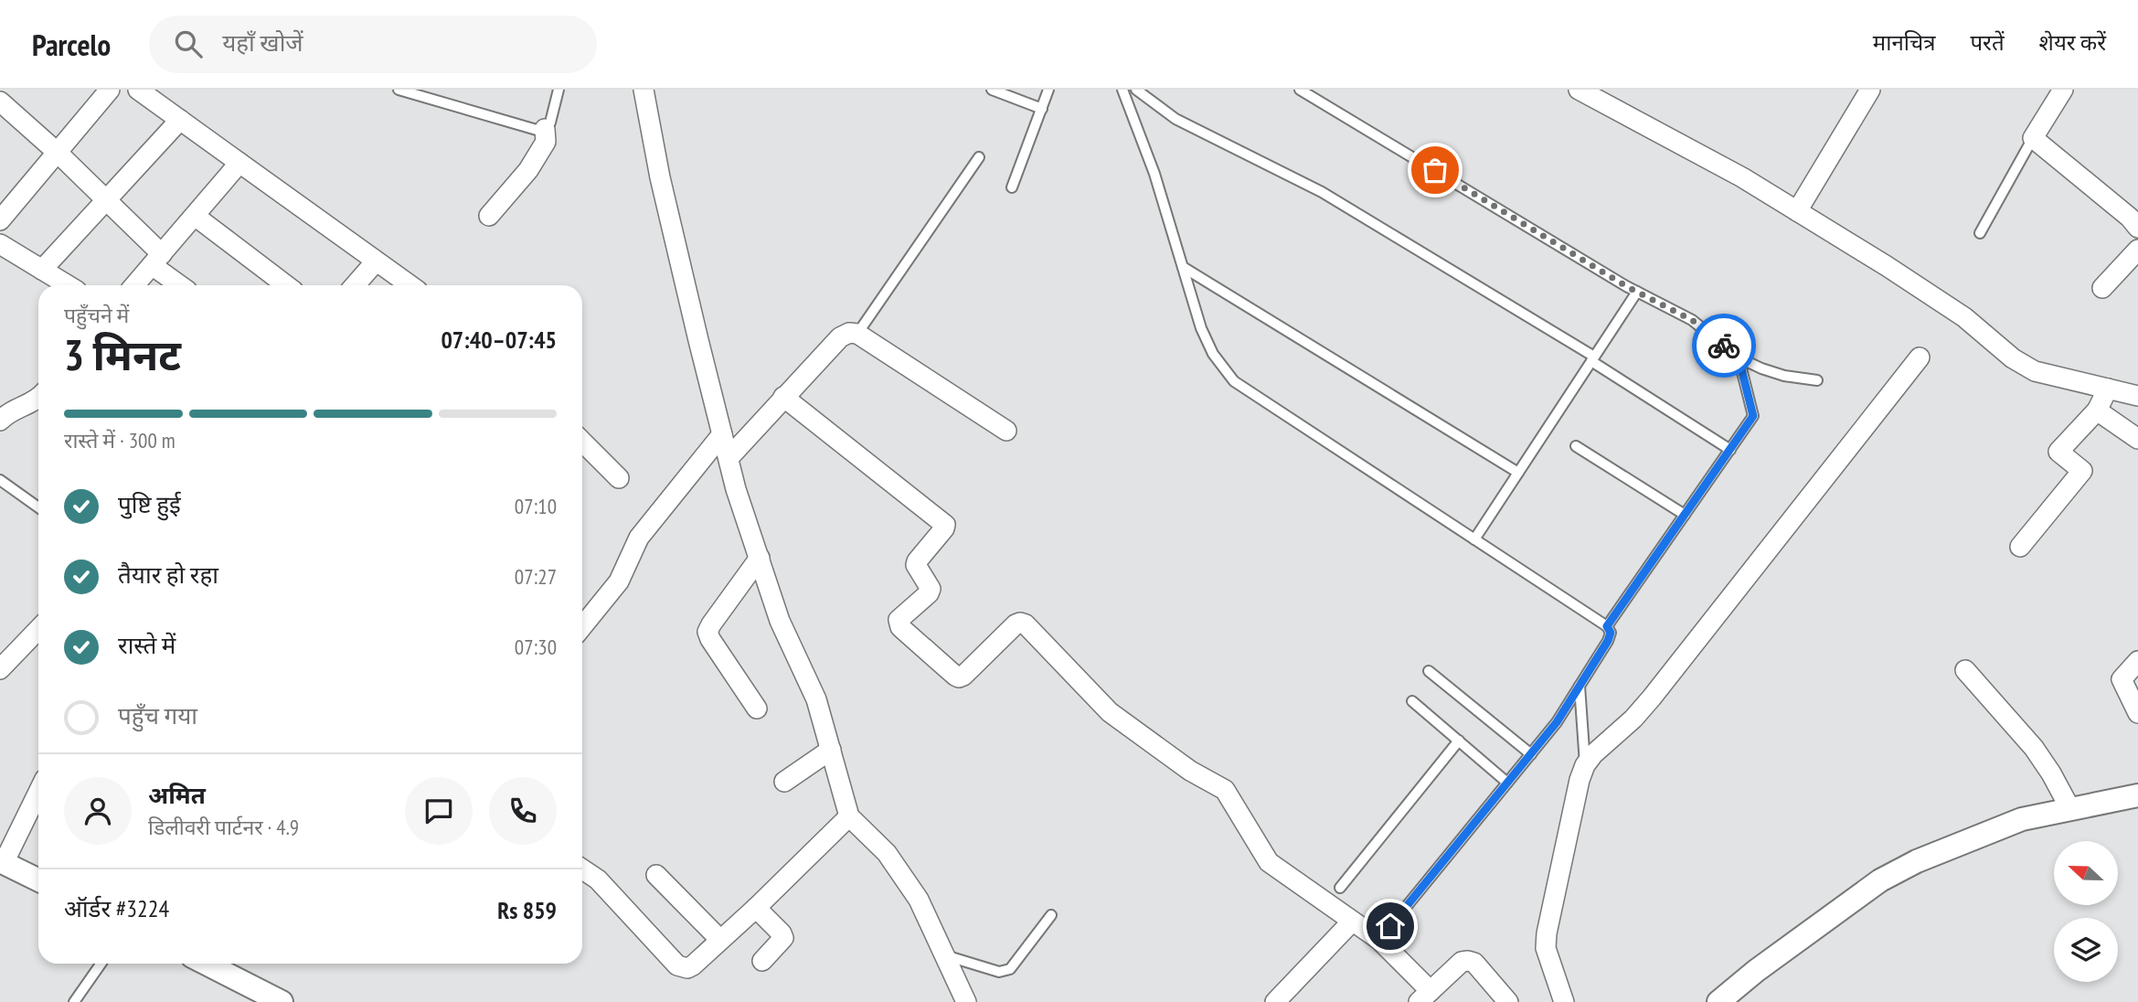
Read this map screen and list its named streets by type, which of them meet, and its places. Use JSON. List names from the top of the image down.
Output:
{
  "north": "left",
  "page": {
    "header": "Parcelo",
    "search": "यहाँ खोजें",
    "nav": ["मानचित्र", "परतें", "शेयर करें"],
    "heading": ["3 मिनट", "पहुँचने में", "07:40–07:45"],
    "panel": [
      "अमित",
      "डिलीवरी पार्टनर · 4.9",
      "ऑर्डर #3224",
      "Rs 859"
    ],
    "bar": "रास्ते में · 300 m",
    "list": [
      ["पुष्टि हुई", "07:10"],
      ["तैयार हो रहा", "07:27"],
      ["रास्ते में", "07:30"],
      "पहुँच गया"
    ]
  }
}
